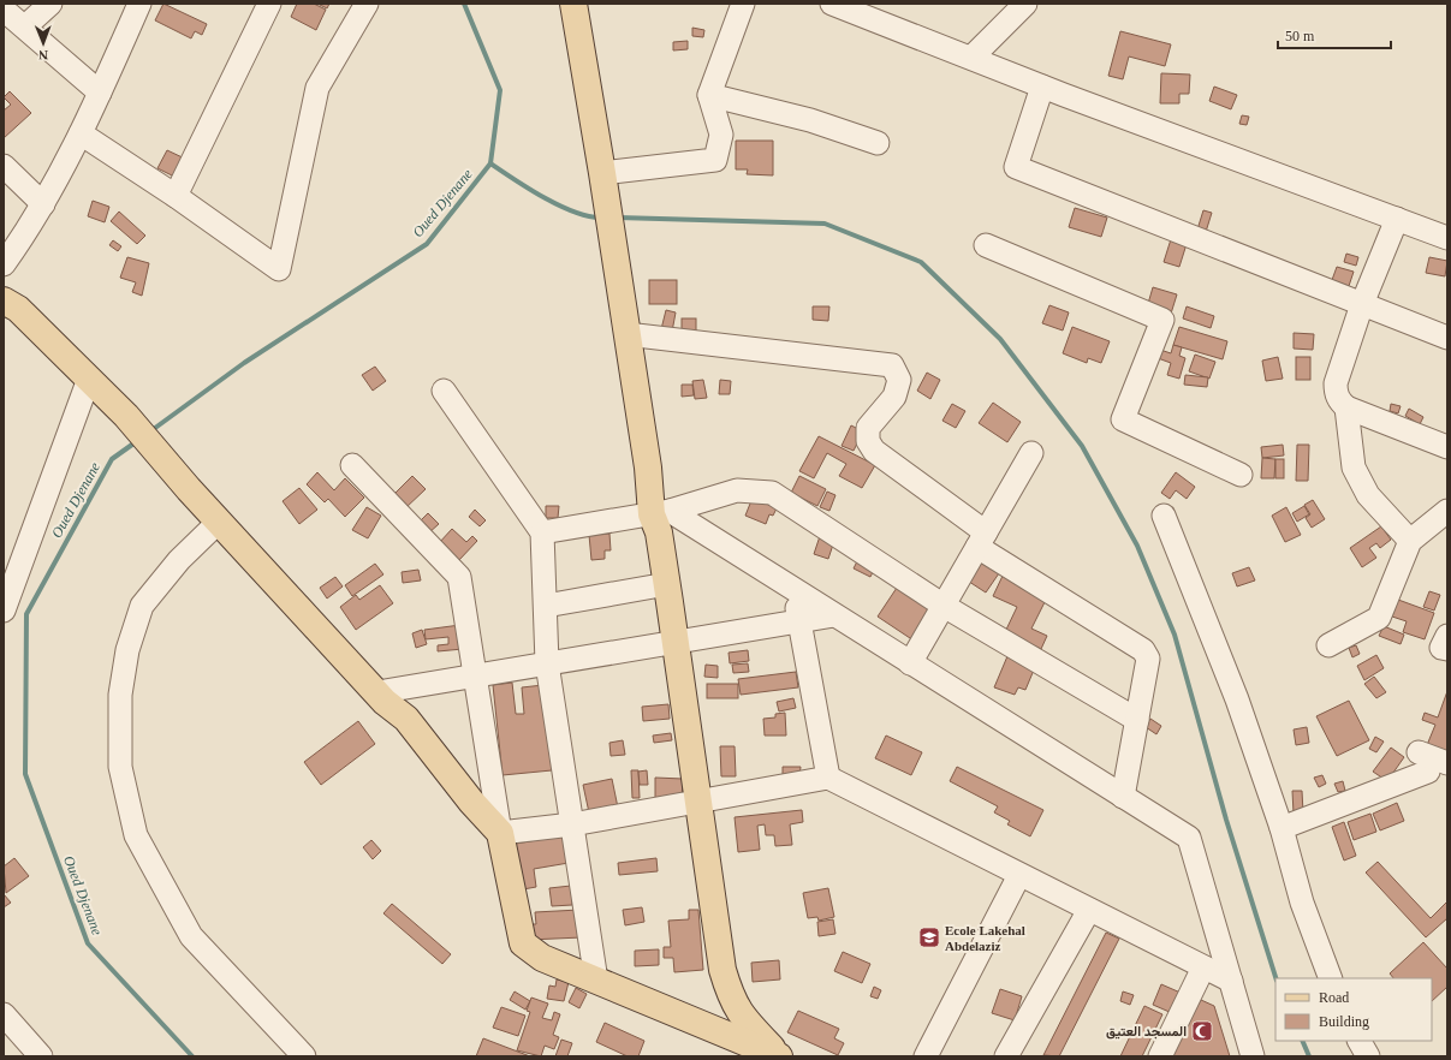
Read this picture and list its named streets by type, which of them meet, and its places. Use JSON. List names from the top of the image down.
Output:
{
  "water": ["Oued Djenane"],
  "places": {
    "school or university": ["Ecole Lakehal Abdelaziz"],
    "mosque": ["المسجد العتيق"]
  },
  "legend": ["Road", "Building"],
  "scale_bar": "50 m",
  "north": "bottom"
}
